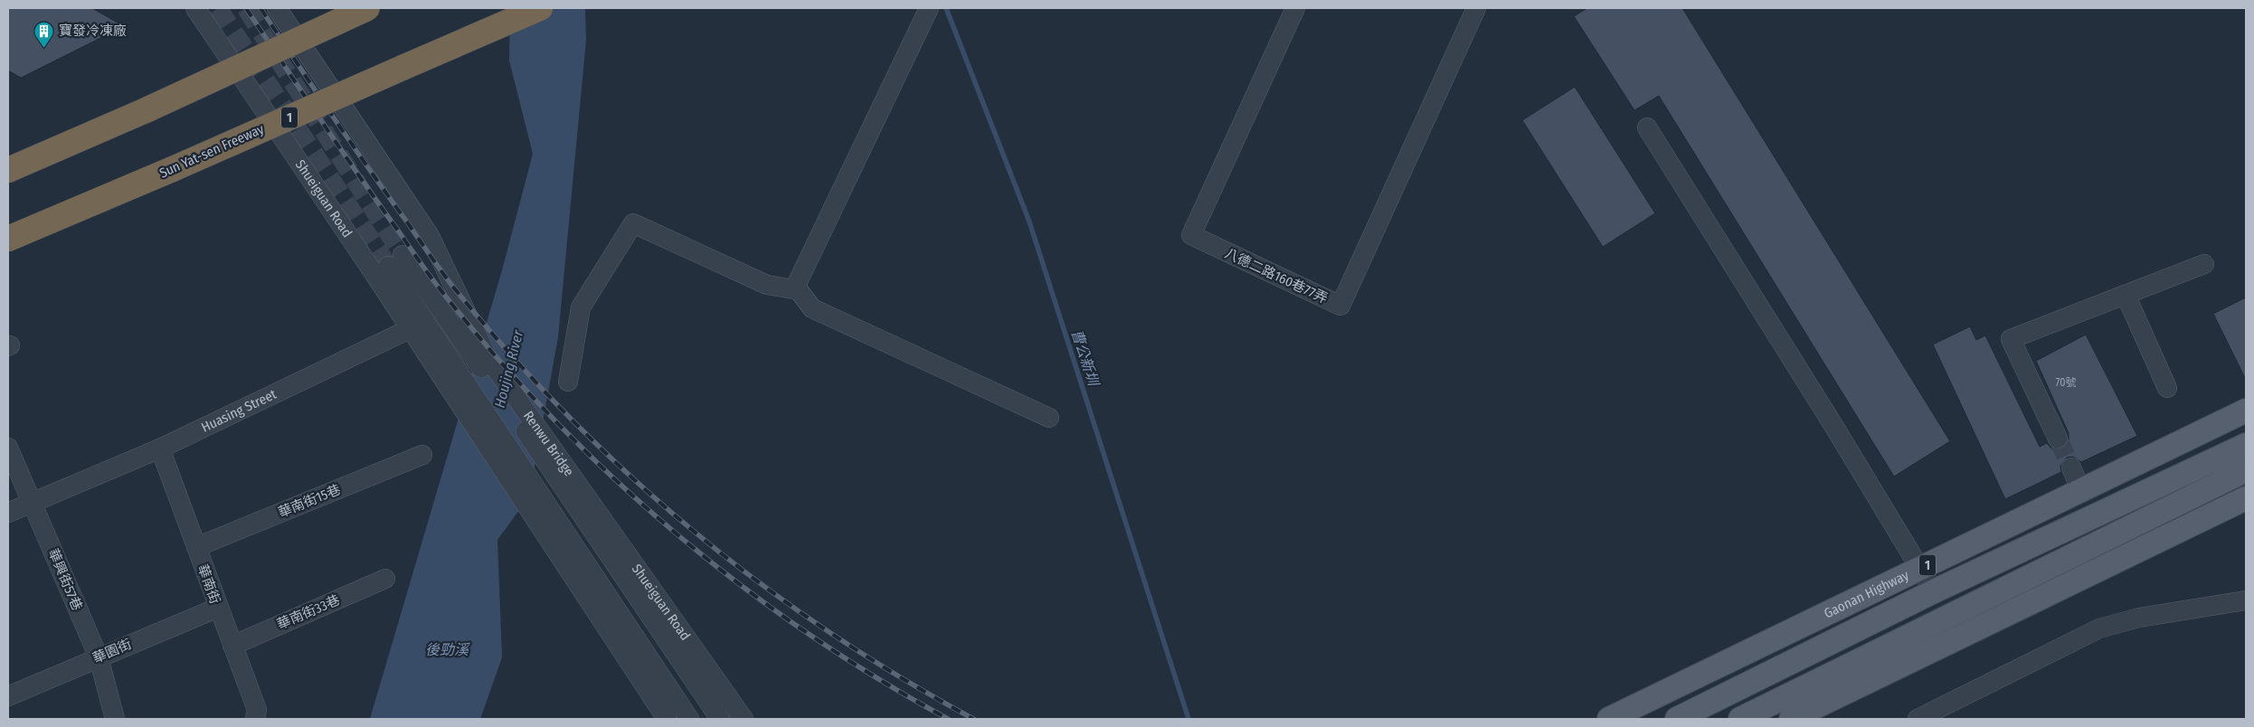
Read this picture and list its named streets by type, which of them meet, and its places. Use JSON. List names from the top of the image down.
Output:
{
  "streets": {
    "highway": ["1", "Sun Yat-sen Freeway"],
    "main road": ["Gaonan Highway"],
    "street": [
      "Shueiguan Road",
      "八德二路160巷77弄",
      "Huasing Street",
      "Renwu Bridge",
      "華南街15巷",
      "華興街57巷",
      "華南街",
      "華南街33巷",
      "華園街"
    ]
  },
  "crossings": [
    ["Shueiguan Road", "Huasing Street"],
    ["Shueiguan Road", "Renwu Bridge"],
    ["Huasing Street", "華興街57巷"],
    ["Huasing Street", "華南街"],
    ["華南街15巷", "華南街"],
    ["華興街57巷", "華園街"],
    ["華南街", "華南街33巷"],
    ["華南街", "華園街"]
  ],
  "water": ["曹公新圳", "Houjing River", "後勁溪"],
  "places": {
    "building": ["寶發冷凍廠"]
  },
  "house_numbers": ["70號"]
}
